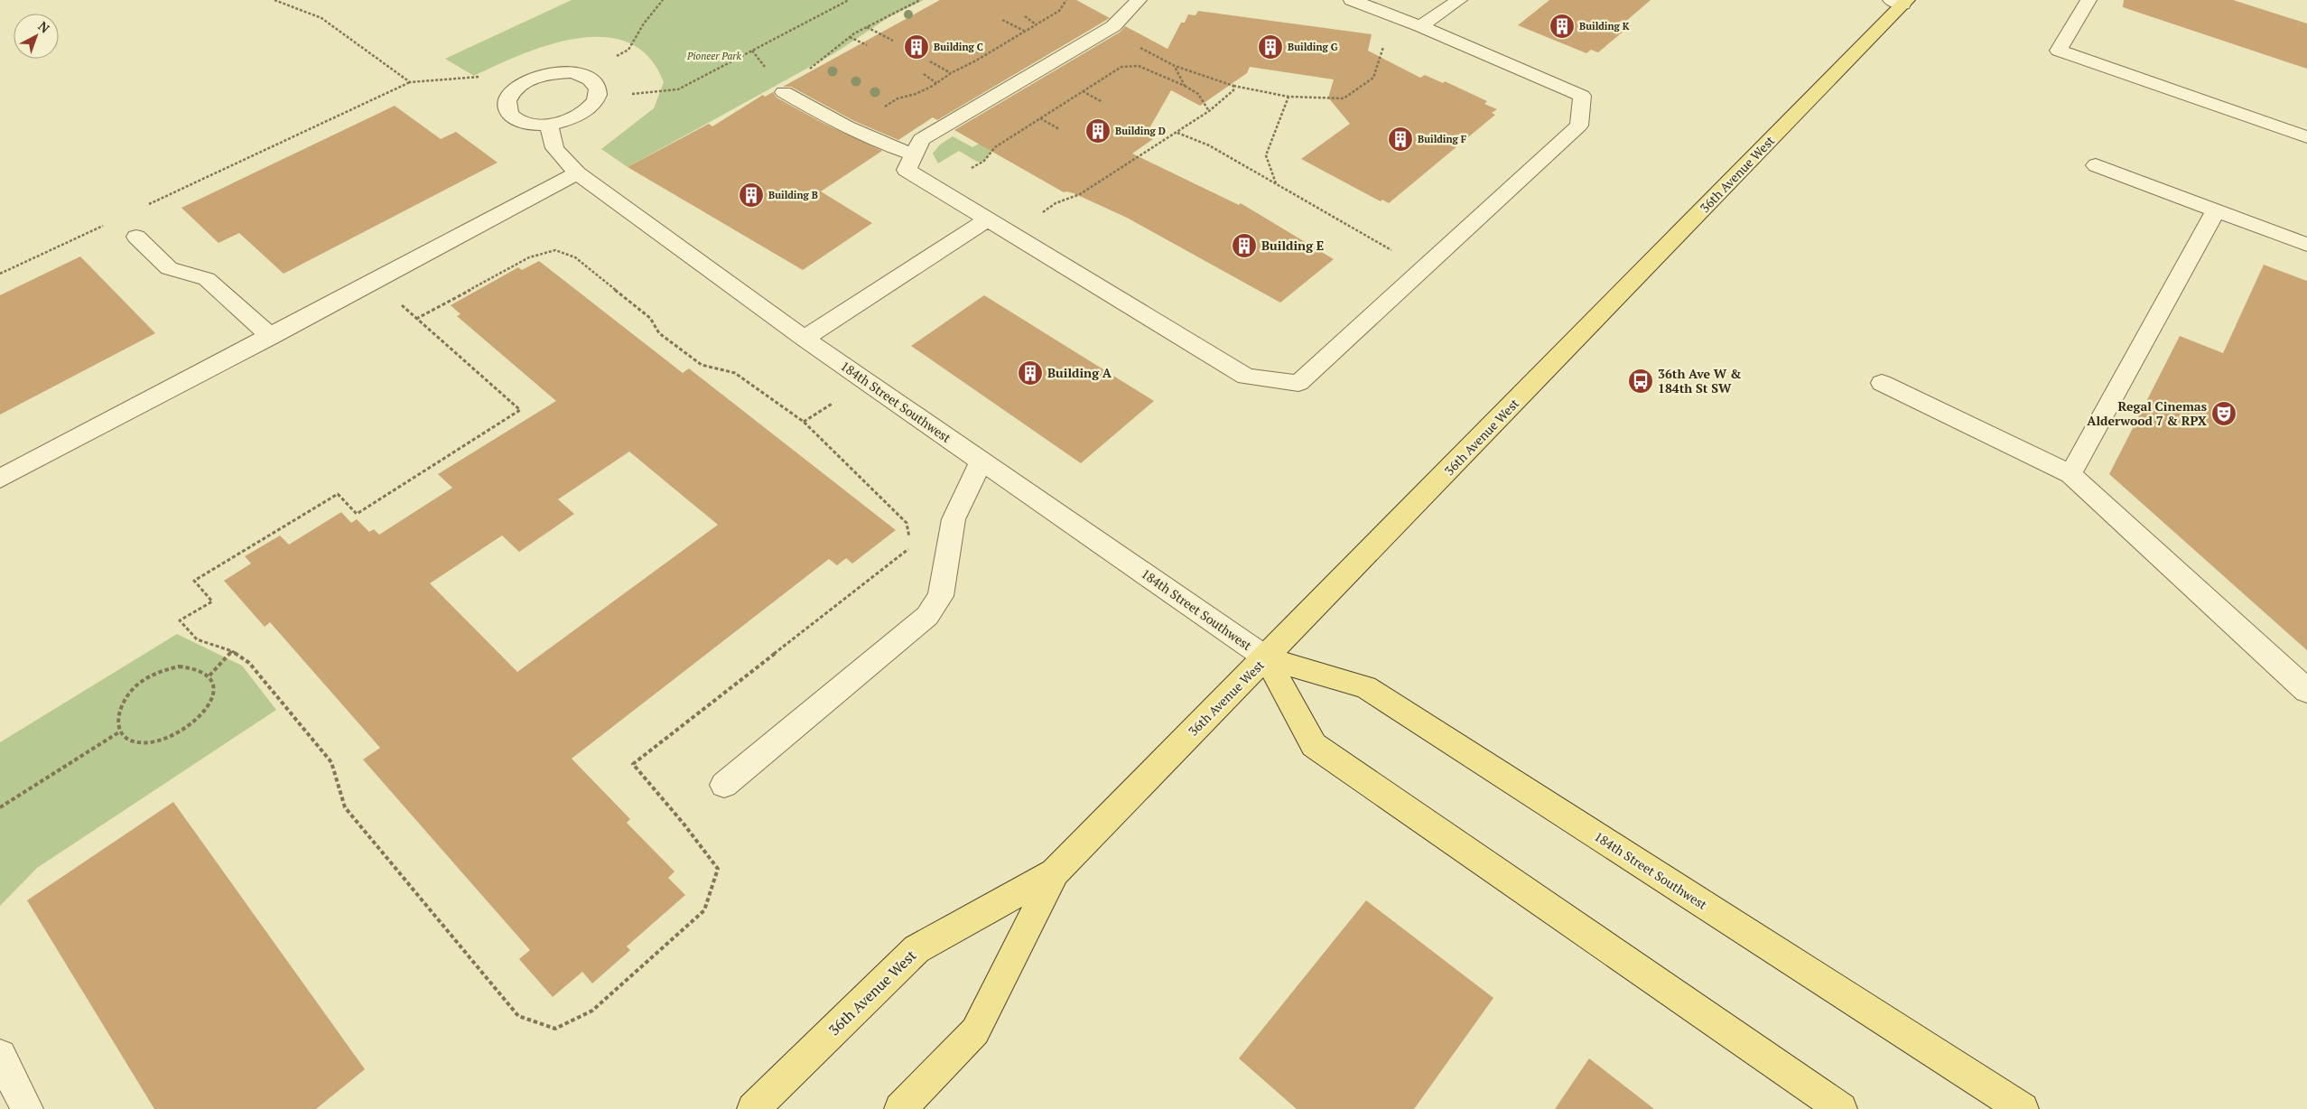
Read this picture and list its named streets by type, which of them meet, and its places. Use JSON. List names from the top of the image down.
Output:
{
  "streets": {
    "main road": ["36th Avenue West", "184th Street Southwest"]
  },
  "crossings": [
    ["36th Avenue West", "184th Street Southwest"]
  ],
  "parks": ["Pioneer Park"],
  "places": {
    "building": [
      "Building K",
      "Building C",
      "Building G",
      "Building D",
      "Building F",
      "Building B",
      "Building E",
      "Building A"
    ],
    "bus stop": ["36th Ave W & 184th St SW"],
    "theatre": ["Regal Cinemas Alderwood 7 & RPX"]
  },
  "north": "top right"
}
